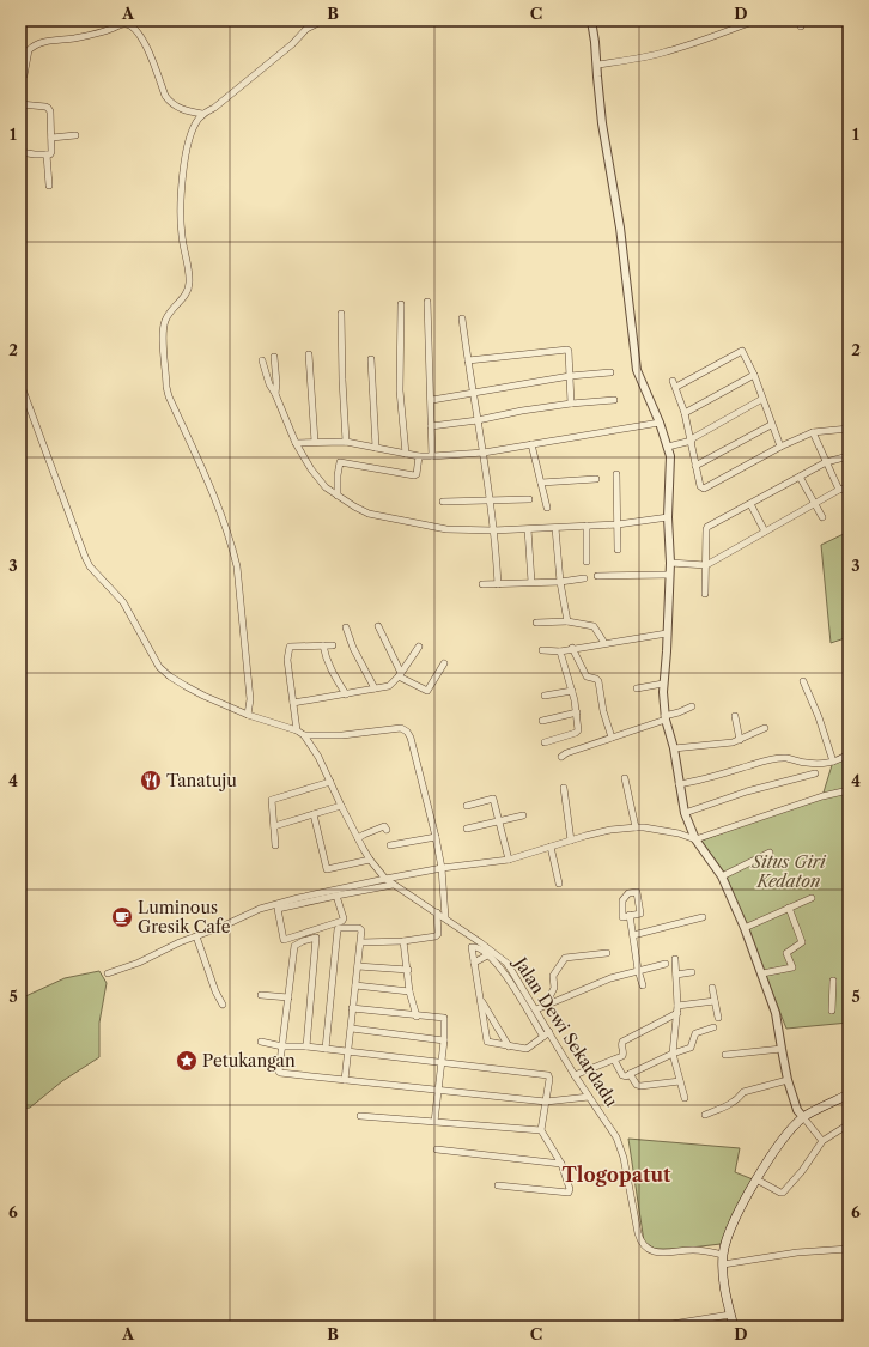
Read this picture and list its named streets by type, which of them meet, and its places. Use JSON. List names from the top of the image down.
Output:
{
  "streets": {
    "street": ["Jalan Dewi Sekardadu"]
  },
  "districts": ["Tlogopatut"],
  "parks": ["Situs Giri Kedaton"],
  "places": {
    "restaurant": ["Tanatuju"],
    "cafe": ["Luminous Gresik Cafe"],
    "place": ["Petukangan"]
  },
  "grid": {
    "columns": [
      "A",
      "B",
      "C",
      "D"
    ],
    "rows": [
      "1",
      "2",
      "3",
      "4",
      "5",
      "6"
    ]
  }
}
